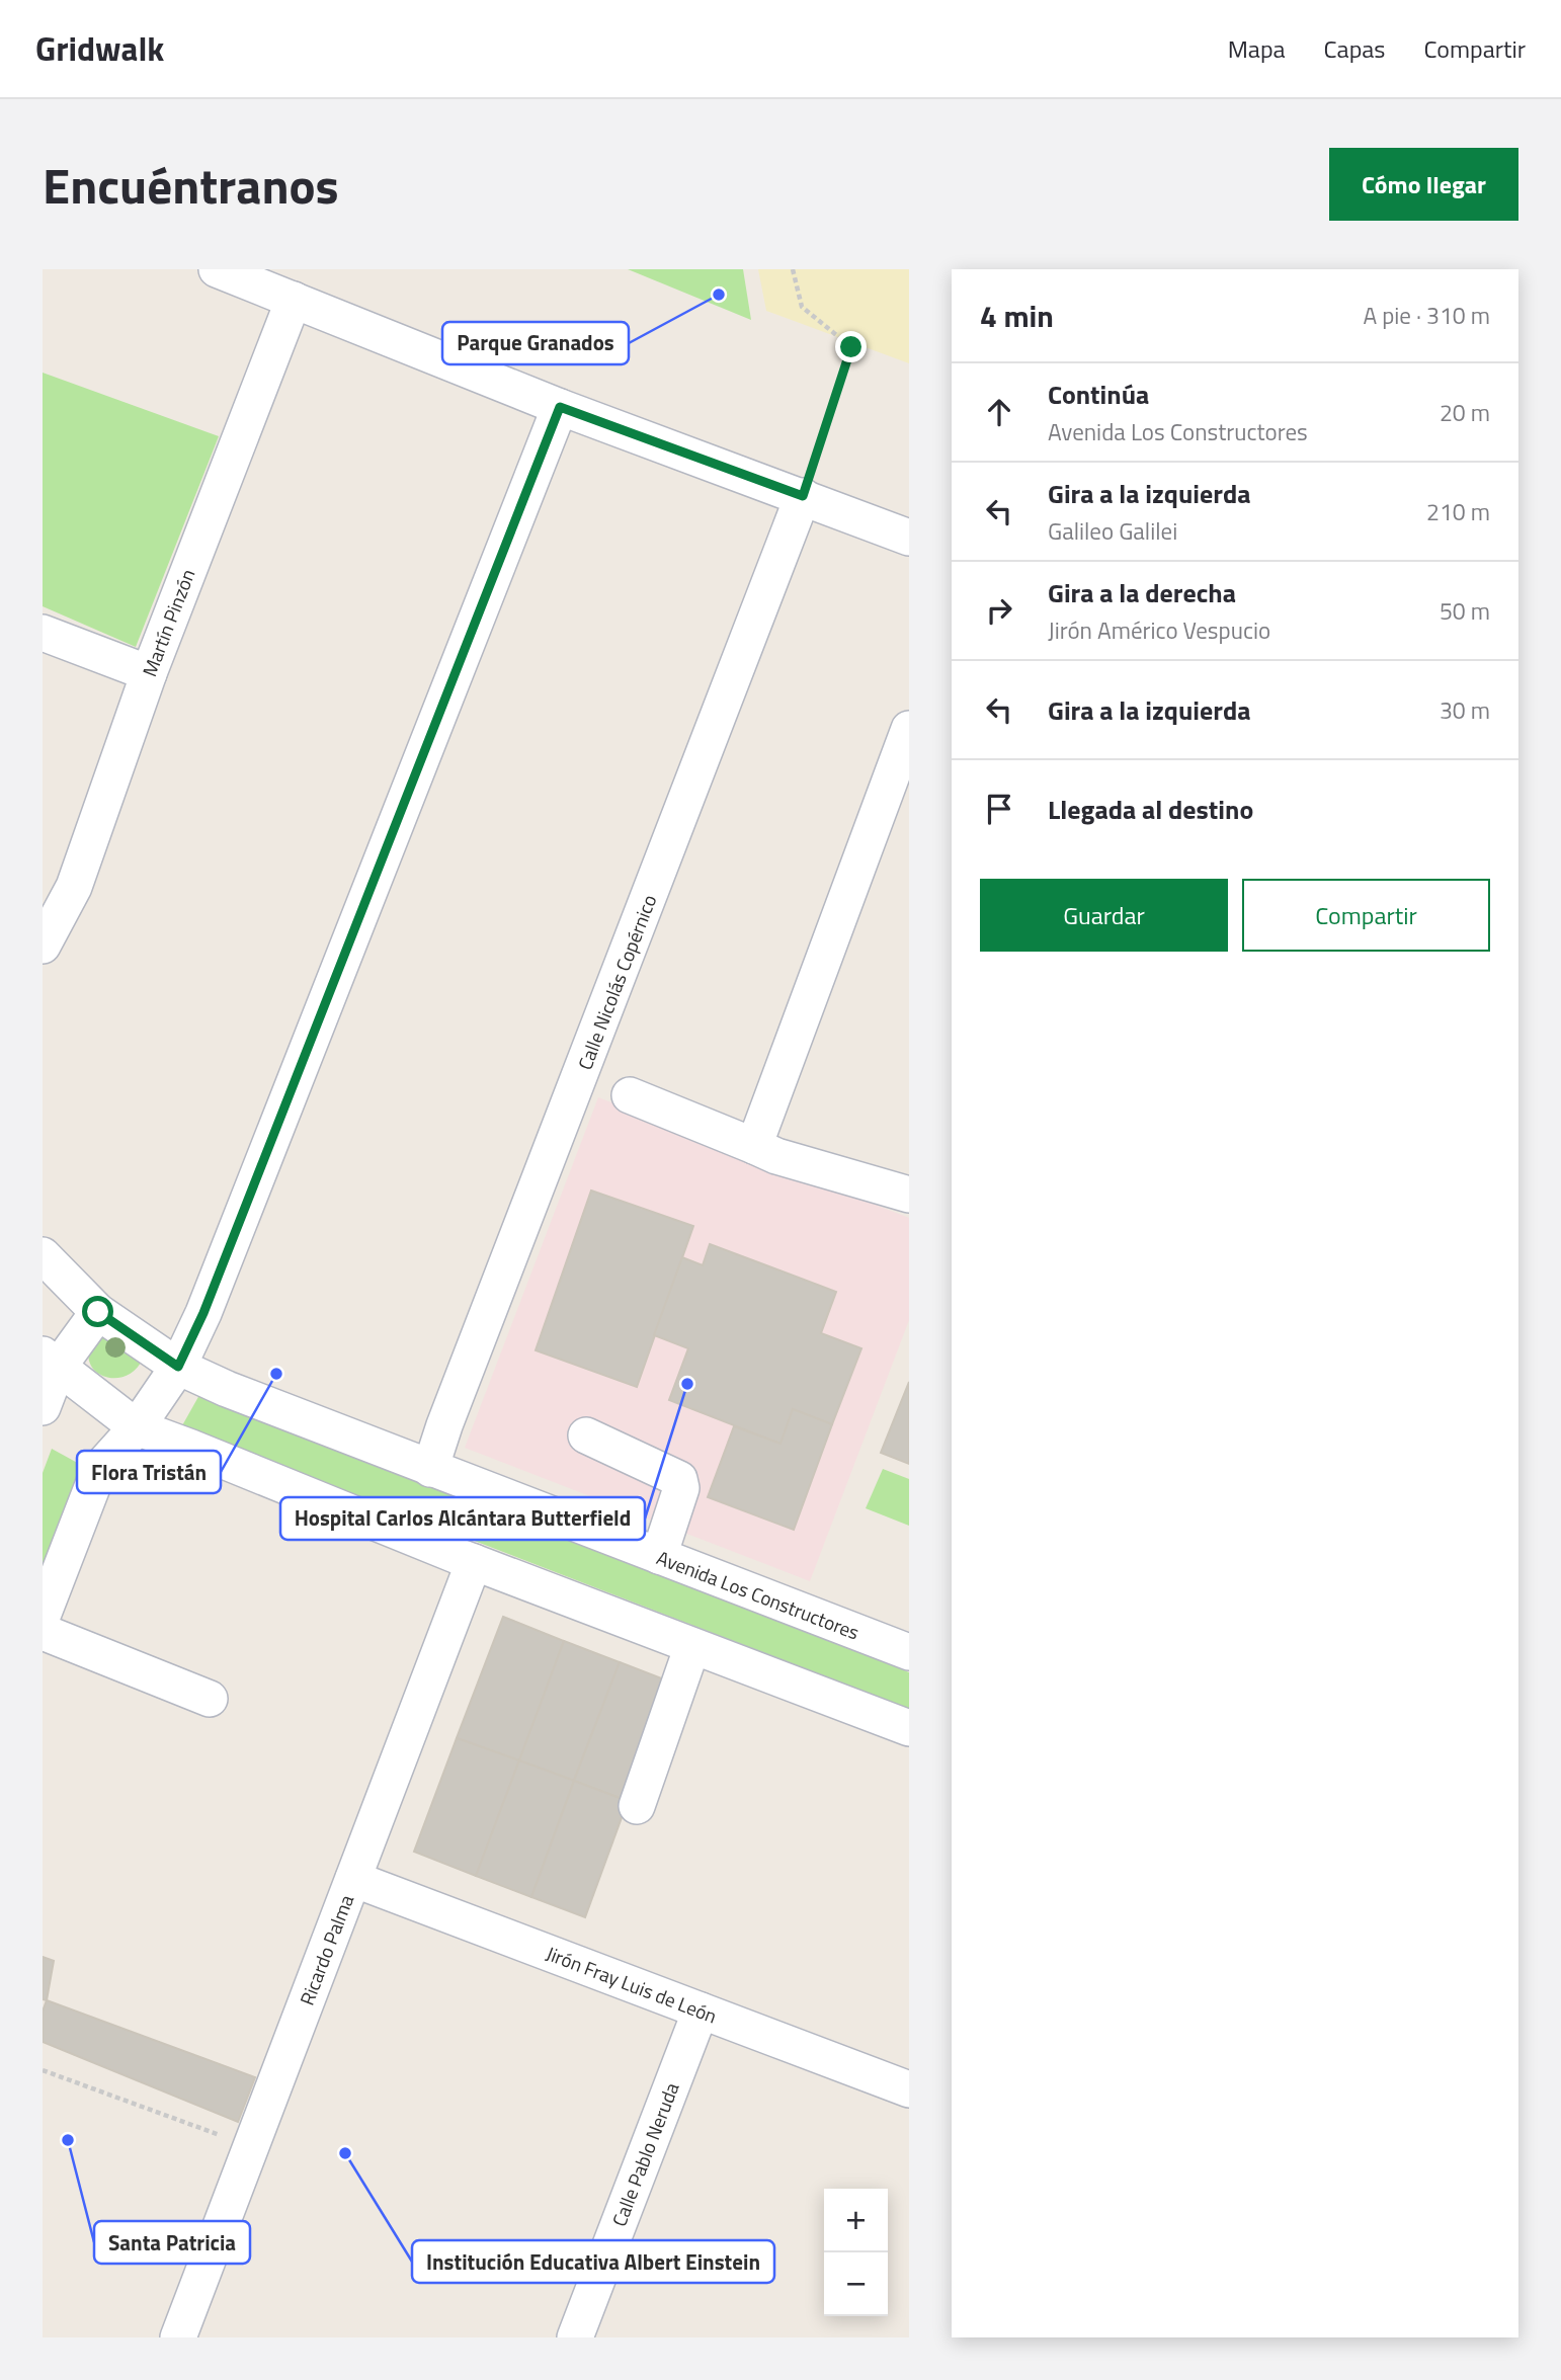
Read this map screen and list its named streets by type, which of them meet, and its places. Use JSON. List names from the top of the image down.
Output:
{
  "streets": {
    "street": [
      "Martín Pinzón",
      "Calle Nicolás Copérnico",
      "Avenida Los Constructores",
      "Ricardo Palma",
      "Jirón Fray Luis de León",
      "Calle Pablo Neruda"
    ]
  },
  "crossings": [
    ["Calle Nicolás Copérnico", "Avenida Los Constructores"],
    ["Ricardo Palma", "Jirón Fray Luis de León"],
    ["Jirón Fray Luis de León", "Calle Pablo Neruda"]
  ],
  "places": [
    "Parque Granados",
    "Flora Tristán",
    "Hospital Carlos Alcántara Butterfield",
    "Santa Patricia",
    "Institución Educativa Albert Einstein"
  ],
  "page": {
    "header": "Gridwalk",
    "nav": ["Mapa", "Capas", "Compartir"],
    "title": "Encuéntranos",
    "buttons": [
      "Cómo llegar",
      ["Guardar", "Compartir"]
    ],
    "heading": ["4 min", "A pie · 310 m"],
    "list": [
      ["Continúa", "Avenida Los Constructores", "20 m"],
      ["Gira a la izquierda", "Galileo Galilei", "210 m"],
      ["Gira a la derecha", "Jirón Américo Vespucio", "50 m"],
      ["Gira a la izquierda", "30 m"],
      "Llegada al destino"
    ],
    "map_buttons": ["+", "−"]
  }
}
